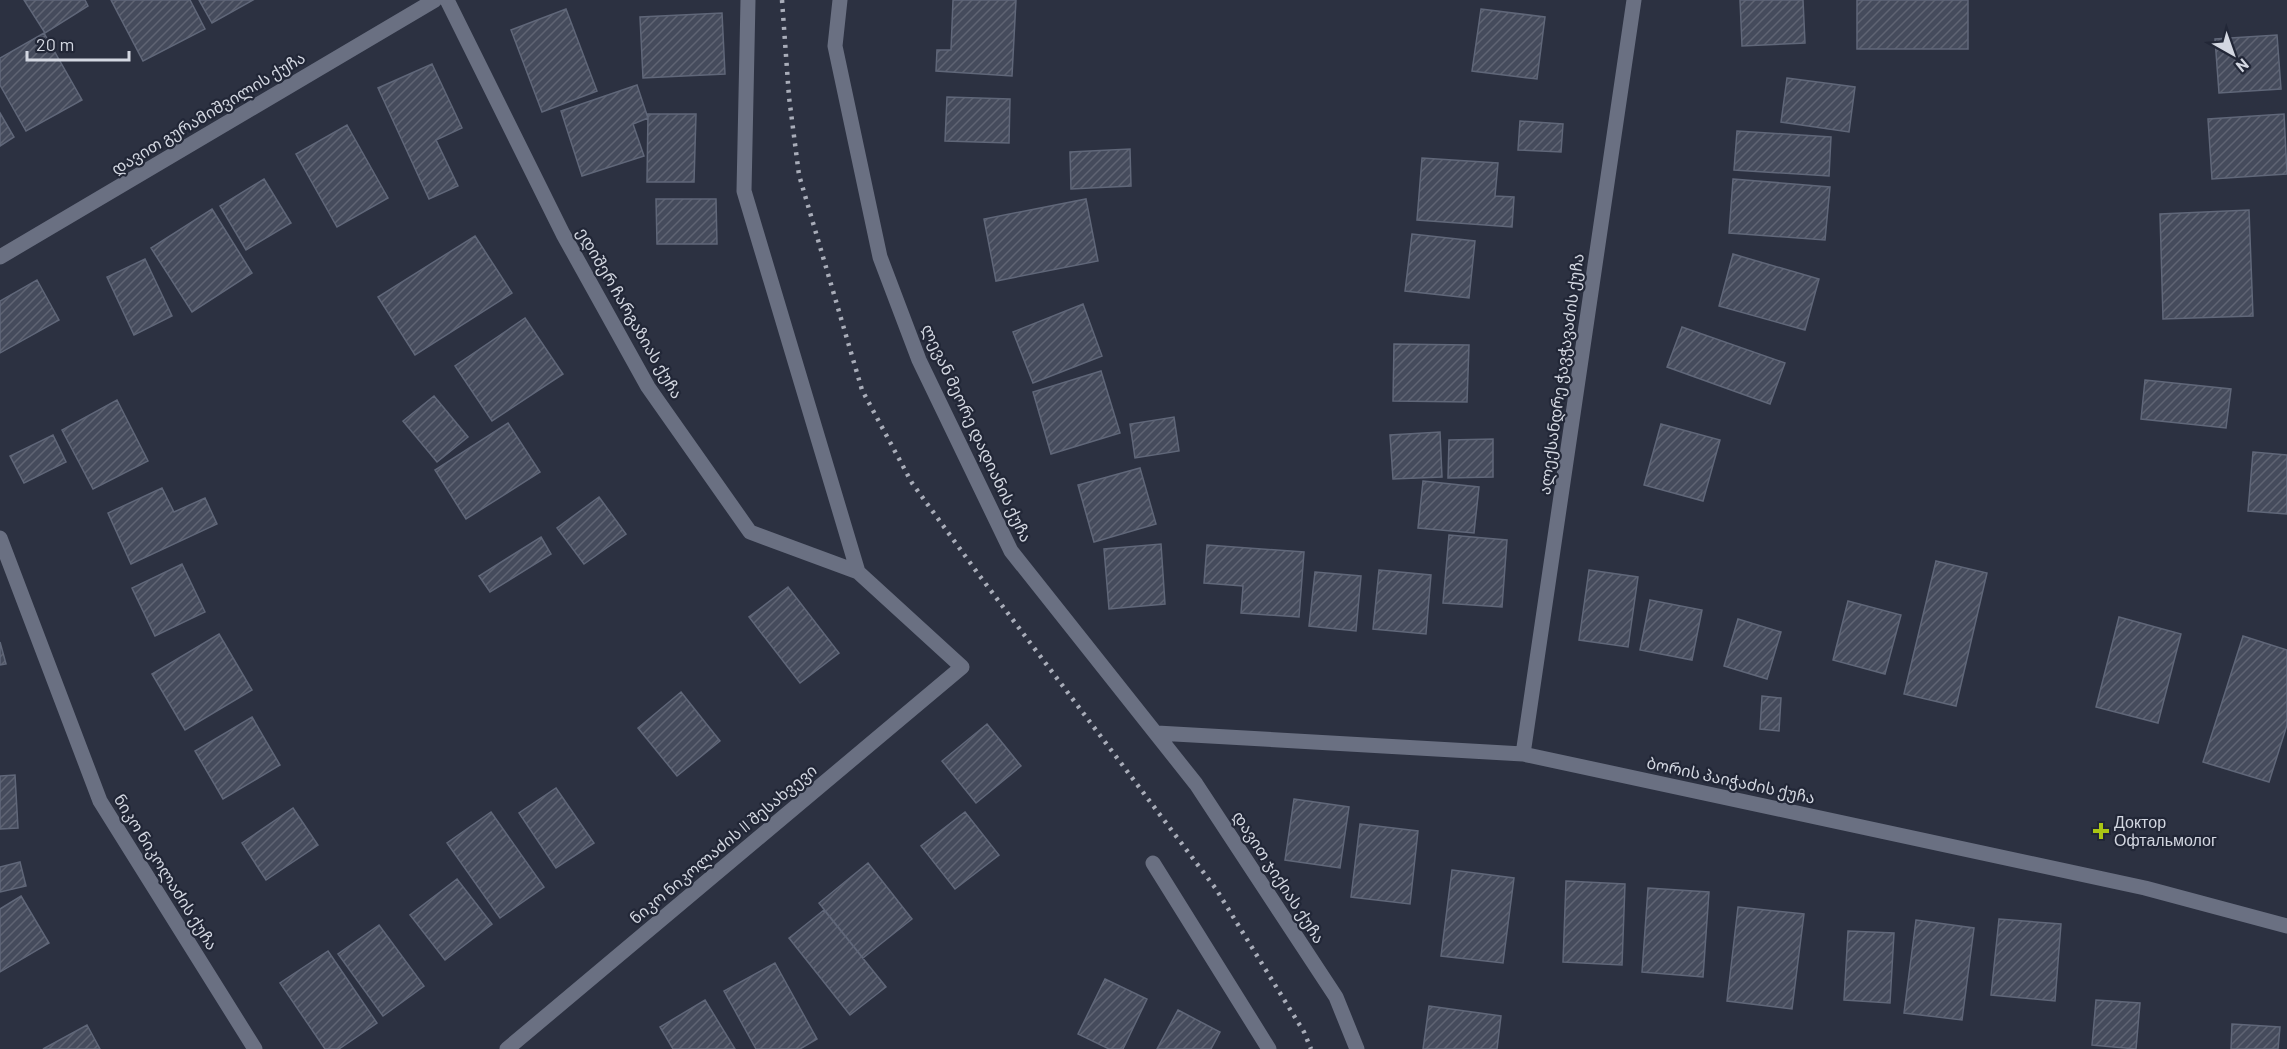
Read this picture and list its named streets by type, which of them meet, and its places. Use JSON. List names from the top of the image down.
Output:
{
  "streets": {
    "street": [
      "დავით გურამიშვილის ქუჩა",
      "ედიშერ ჩარგაზიას ქუჩა",
      "ალექსანდრე ჭავჭავაძის ქუჩა",
      "ლევან მეორე დადიანის ქუჩა",
      "ბორის პაიჭაძის ქუჩა",
      "ნიკო ნიკოლაძის II შესახვევი",
      "ნიკო ნიკოლაძის ქუჩა",
      "დავით ჯიქიას ქუჩა"
    ]
  },
  "crossings": [
    ["ედიშერ ჩარგაზიას ქუჩა", "ნიკო ნიკოლაძის II შესახვევი"],
    ["ალექსანდრე ჭავჭავაძის ქუჩა", "ბორის პაიჭაძის ქუჩა"],
    ["ლევან მეორე დადიანის ქუჩა", "ბორის პაიჭაძის ქუჩა"],
    ["ლევან მეორე დადიანის ქუჩა", "დავით ჯიქიას ქუჩა"],
    ["ბორის პაიჭაძის ქუჩა", "დავით ჯიქიას ქუჩა"]
  ],
  "places": {
    "health": ["Доктор Офтальмолог"]
  },
  "scale_bar": "20 m",
  "north": "bottom right"
}
